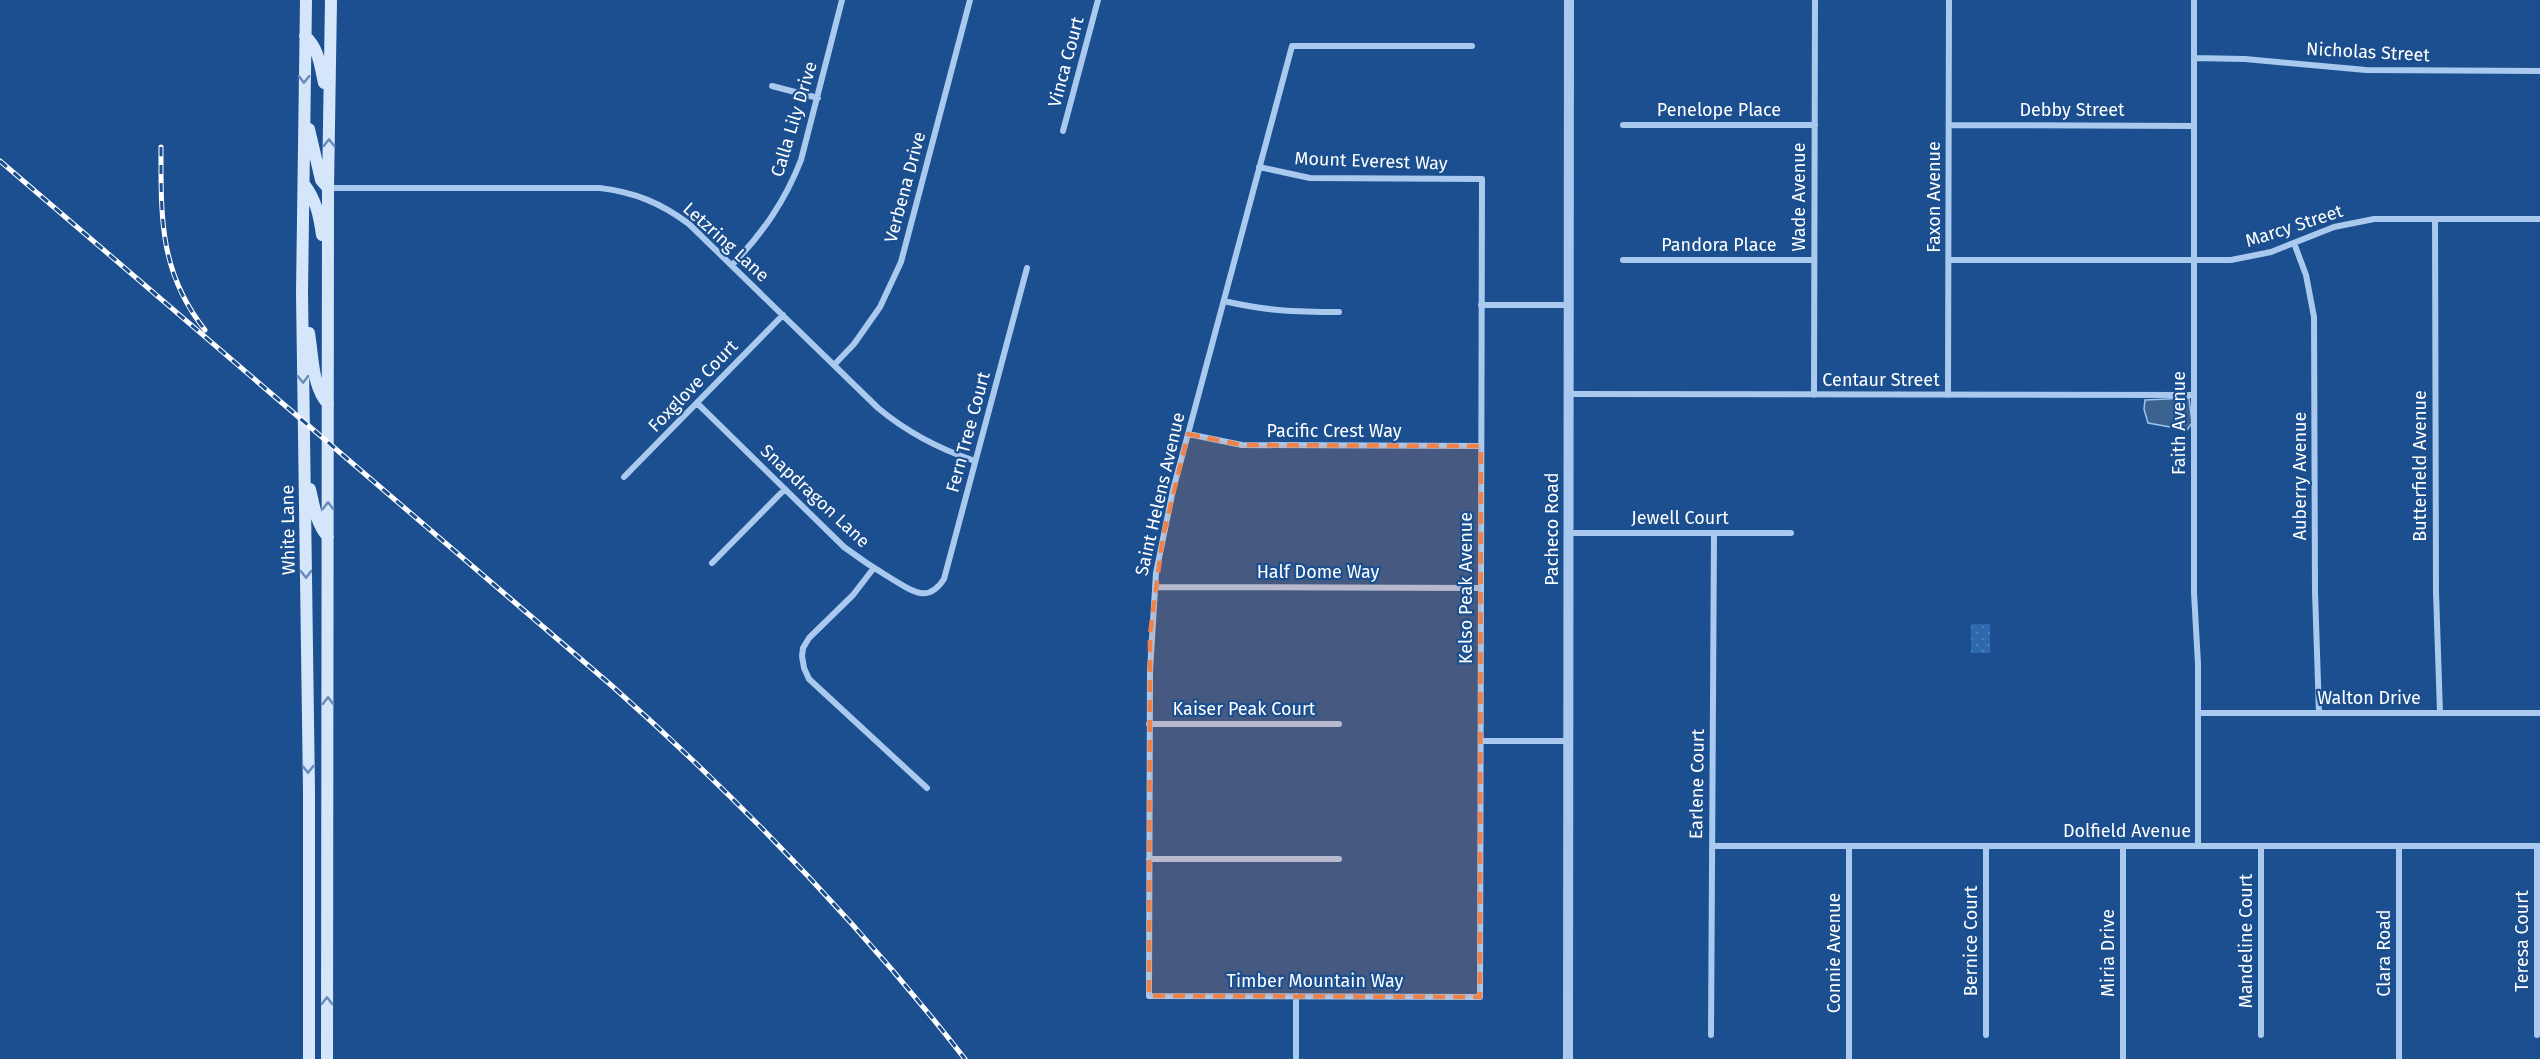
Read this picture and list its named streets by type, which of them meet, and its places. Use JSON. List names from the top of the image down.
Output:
{
  "streets": {
    "main road": ["White Lane"],
    "street": [
      "Nicholas Street",
      "Vinca Court",
      "Penelope Place",
      "Debby Street",
      "Calla Lily Drive",
      "Mount Everest Way",
      "Verbena Drive",
      "Wade Avenue",
      "Faxon Avenue",
      "Marcy Street",
      "Letzring Lane",
      "Pandora Place",
      "Centaur Street",
      "Foxglove Court",
      "Faith Avenue",
      "Pacific Crest Way",
      "Fern Tree Court",
      "Butterfield Avenue",
      "Auberry Avenue",
      "Saint Helens Avenue",
      "Snapdragon Lane",
      "Jewell Court",
      "Pacheco Road",
      "Half Dome Way",
      "Kelso Peak Avenue",
      "Walton Drive",
      "Kaiser Peak Court",
      "Earlene Court",
      "Dolfield Avenue",
      "Bernice Court",
      "Mandeline Court",
      "Teresa Court",
      "Connie Avenue",
      "Miria Drive",
      "Clara Road",
      "Timber Mountain Way"
    ]
  },
  "crossings": [
    ["Nicholas Street", "Faith Avenue"],
    ["Penelope Place", "Wade Avenue"],
    ["Debby Street", "Faxon Avenue"],
    ["Debby Street", "Faith Avenue"],
    ["Calla Lily Drive", "Letzring Lane"],
    ["Mount Everest Way", "Saint Helens Avenue"],
    ["Mount Everest Way", "Kelso Peak Avenue"],
    ["Verbena Drive", "Letzring Lane"],
    ["Wade Avenue", "Pandora Place"],
    ["Wade Avenue", "Centaur Street"],
    ["Faxon Avenue", "Marcy Street"],
    ["Faxon Avenue", "Centaur Street"],
    ["Marcy Street", "Faith Avenue"],
    ["Marcy Street", "Butterfield Avenue"],
    ["Marcy Street", "Auberry Avenue"],
    ["Letzring Lane", "Foxglove Court"],
    ["Letzring Lane", "Fern Tree Court"],
    ["Centaur Street", "Faith Avenue"],
    ["Centaur Street", "Pacheco Road"],
    ["Foxglove Court", "Snapdragon Lane"],
    ["Faith Avenue", "Walton Drive"],
    ["Faith Avenue", "Dolfield Avenue"],
    ["Pacific Crest Way", "Saint Helens Avenue"],
    ["Pacific Crest Way", "Kelso Peak Avenue"],
    ["Fern Tree Court", "Snapdragon Lane"],
    ["Butterfield Avenue", "Walton Drive"],
    ["Auberry Avenue", "Walton Drive"],
    ["Saint Helens Avenue", "Half Dome Way"],
    ["Saint Helens Avenue", "Kaiser Peak Court"],
    ["Saint Helens Avenue", "Timber Mountain Way"],
    ["Jewell Court", "Pacheco Road"],
    ["Jewell Court", "Earlene Court"],
    ["Half Dome Way", "Kelso Peak Avenue"],
    ["Kelso Peak Avenue", "Timber Mountain Way"],
    ["Earlene Court", "Dolfield Avenue"],
    ["Dolfield Avenue", "Bernice Court"],
    ["Dolfield Avenue", "Mandeline Court"],
    ["Dolfield Avenue", "Teresa Court"],
    ["Dolfield Avenue", "Connie Avenue"],
    ["Dolfield Avenue", "Miria Drive"],
    ["Dolfield Avenue", "Clara Road"]
  ]
}
